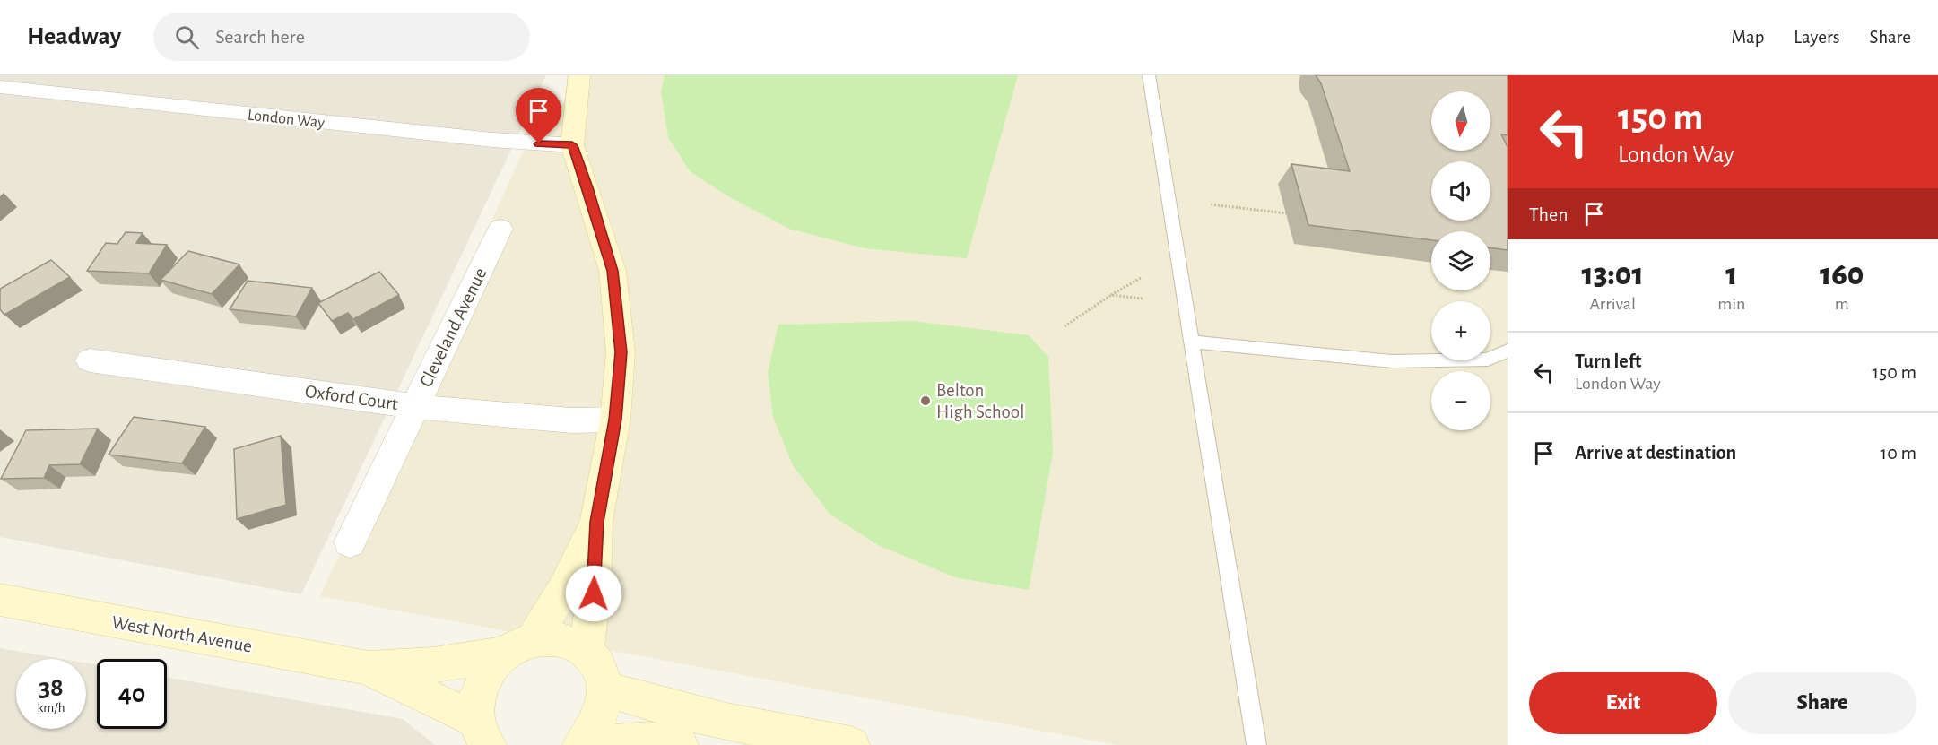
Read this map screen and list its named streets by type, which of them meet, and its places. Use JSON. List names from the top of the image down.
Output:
{
  "streets": {
    "main road": ["West North Avenue"],
    "street": ["London Way", "Cleveland Avenue", "Oxford Court"]
  },
  "crossings": [
    ["Cleveland Avenue", "Oxford Court"]
  ],
  "places": ["Belton High School"],
  "north": "bottom",
  "page": {
    "header": "Headway",
    "search": "Search here",
    "nav": ["Map", "Layers", "Share"],
    "turn": ["150 m", "London Way"],
    "map_buttons": ["+", "−"],
    "then": "Then",
    "eta": [
      "13:01",
      "Arrival",
      "1",
      "min",
      "160",
      "m"
    ],
    "list": [
      {
        "name": "Turn left",
        "note": "London Way",
        "value": "150 m"
      },
      {
        "name": "Arrive at destination",
        "value": "10 m"
      }
    ],
    "speed": "38 km/h",
    "limit": "40",
    "buttons": ["Exit", "Share"]
  }
}
